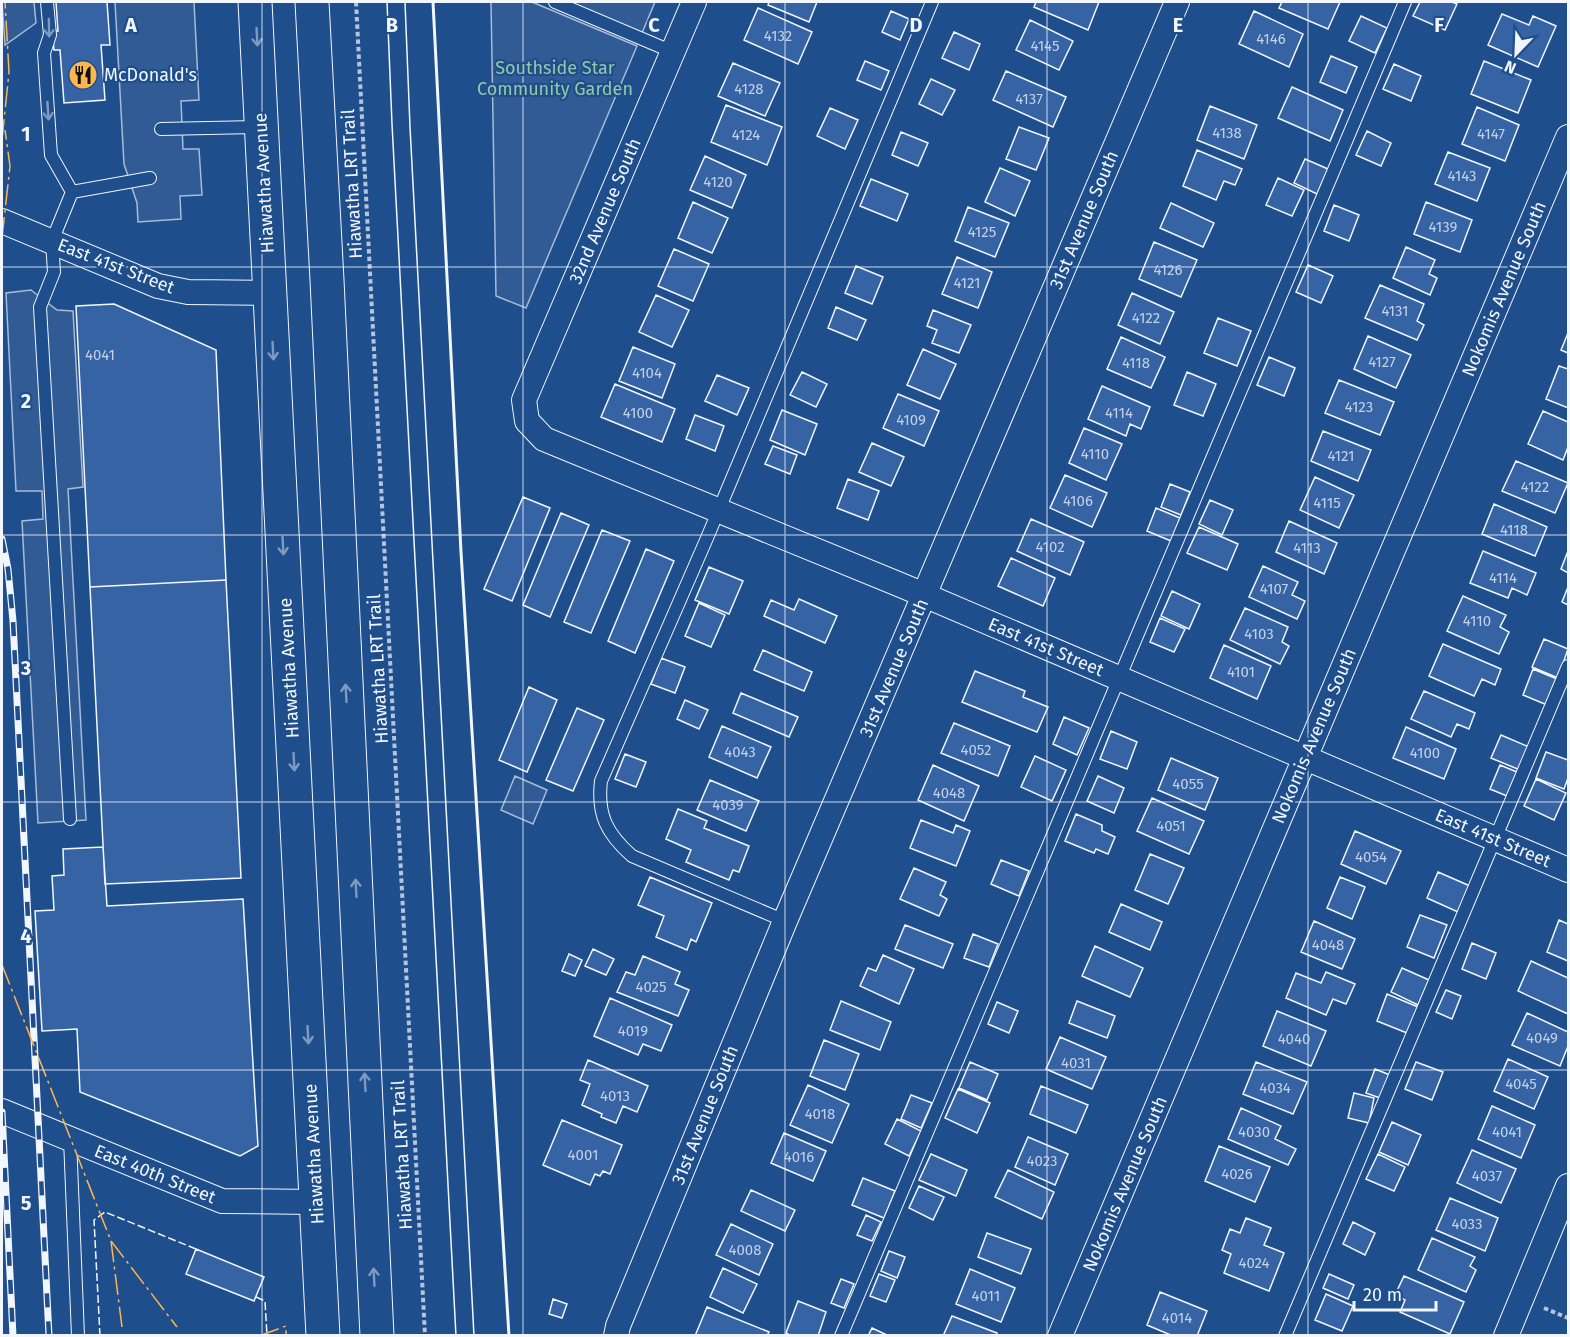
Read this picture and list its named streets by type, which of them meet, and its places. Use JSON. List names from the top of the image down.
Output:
{
  "streets": {
    "highway": ["Hiawatha Avenue"],
    "street": [
      "32nd Avenue South",
      "31st Avenue South",
      "East 41st Street",
      "Nokomis Avenue South",
      "East 40th Street"
    ],
    "path": ["Hiawatha LRT Trail"]
  },
  "crossings": [
    ["Hiawatha Avenue", "East 41st Street"],
    ["Hiawatha Avenue", "East 40th Street"],
    ["32nd Avenue South", "East 41st Street"],
    ["31st Avenue South", "East 41st Street"],
    ["East 41st Street", "Nokomis Avenue South"]
  ],
  "parks": ["Southside Star Community Garden"],
  "places": {
    "restaurant": ["McDonald's"]
  },
  "house_numbers": [
    "4132",
    "4146",
    "4145",
    "4128",
    "4137",
    "4138",
    "4147",
    "4124",
    "4143",
    "4120",
    "4139",
    "4125",
    "4126",
    "4121",
    "4131",
    "4122",
    "4041",
    "4127",
    "4118",
    "4104",
    "4123",
    "4100",
    "4114",
    "4109",
    "4110",
    "4121",
    "4122",
    "4106",
    "4115",
    "4118",
    "4102",
    "4113",
    "4114",
    "4107",
    "4110",
    "4103",
    "4101",
    "4052",
    "4043",
    "4100",
    "4055",
    "4048",
    "4039",
    "4051",
    "4054",
    "4048",
    "4025",
    "4019",
    "4049",
    "4040",
    "4031",
    "4045",
    "4034",
    "4013",
    "4018",
    "4030",
    "4041",
    "4001",
    "4016",
    "4023",
    "4026",
    "4037",
    "4033",
    "4008",
    "4024",
    "4011",
    "4014"
  ],
  "scale_bar": "20 m",
  "north": "bottom left",
  "grid": {
    "columns": [
      "A",
      "B",
      "C",
      "D",
      "E",
      "F"
    ],
    "rows": [
      "1",
      "2",
      "3",
      "4",
      "5"
    ]
  }
}
